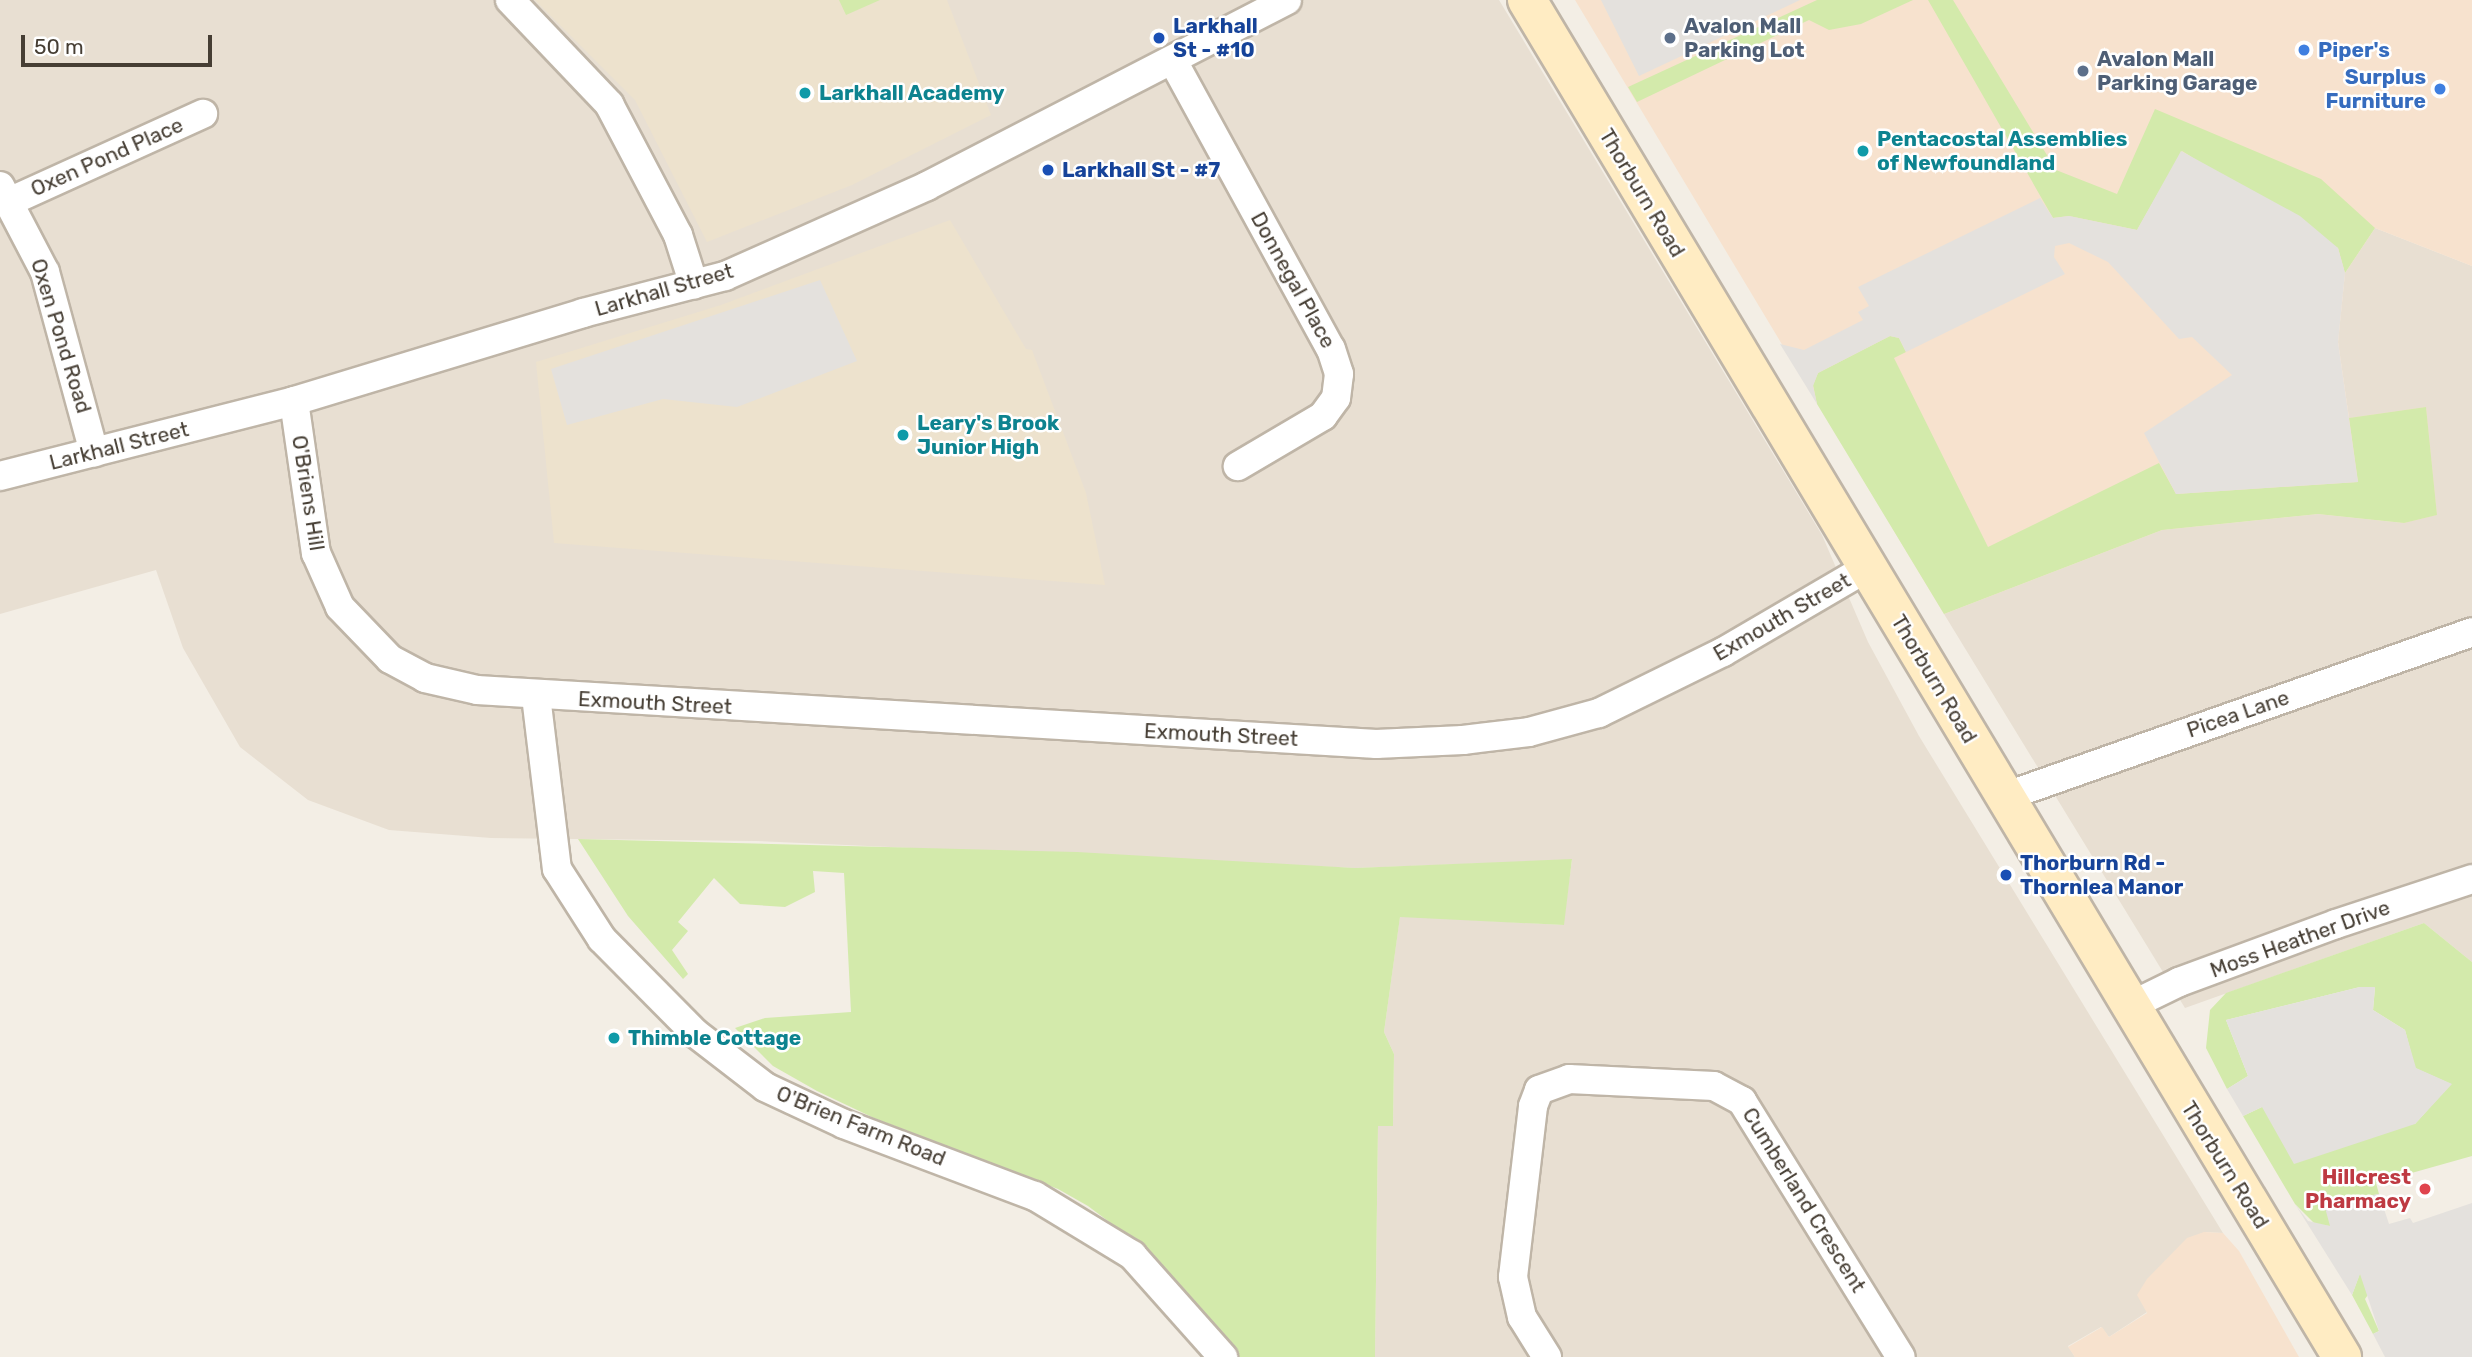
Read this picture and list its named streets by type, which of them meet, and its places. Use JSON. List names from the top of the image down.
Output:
{
  "streets": {
    "main road": ["Thorburn Road"],
    "street": [
      "Oxen Pond Place",
      "Donnegal Place",
      "Larkhall Street",
      "Oxen Pond Road",
      "O'Briens Hill",
      "Exmouth Street",
      "Picea Lane",
      "Moss Heather Drive",
      "O'Brien Farm Road",
      "Cumberland Crescent"
    ]
  },
  "crossings": [
    ["Oxen Pond Place", "Oxen Pond Road"],
    ["Thorburn Road", "Exmouth Street"],
    ["Thorburn Road", "Picea Lane"],
    ["Thorburn Road", "Moss Heather Drive"],
    ["Donnegal Place", "Larkhall Street"],
    ["Larkhall Street", "Oxen Pond Road"],
    ["Larkhall Street", "O'Briens Hill"],
    ["O'Briens Hill", "Exmouth Street"],
    ["O'Briens Hill", "O'Brien Farm Road"],
    ["Exmouth Street", "O'Brien Farm Road"]
  ],
  "places": [
    "Larkhall St - #10",
    "Avalon Mall Parking Lot",
    "Piper's",
    "Avalon Mall Parking Garage",
    "Surplus Furniture",
    "Larkhall Academy",
    "Pentacostal Assemblies of Newfoundland",
    "Larkhall St - #7",
    "Leary's Brook Junior High",
    "Thorburn Rd - Thornlea Manor",
    "Thimble Cottage",
    "Hillcrest Pharmacy"
  ],
  "scale_bar": "50 m"
}
